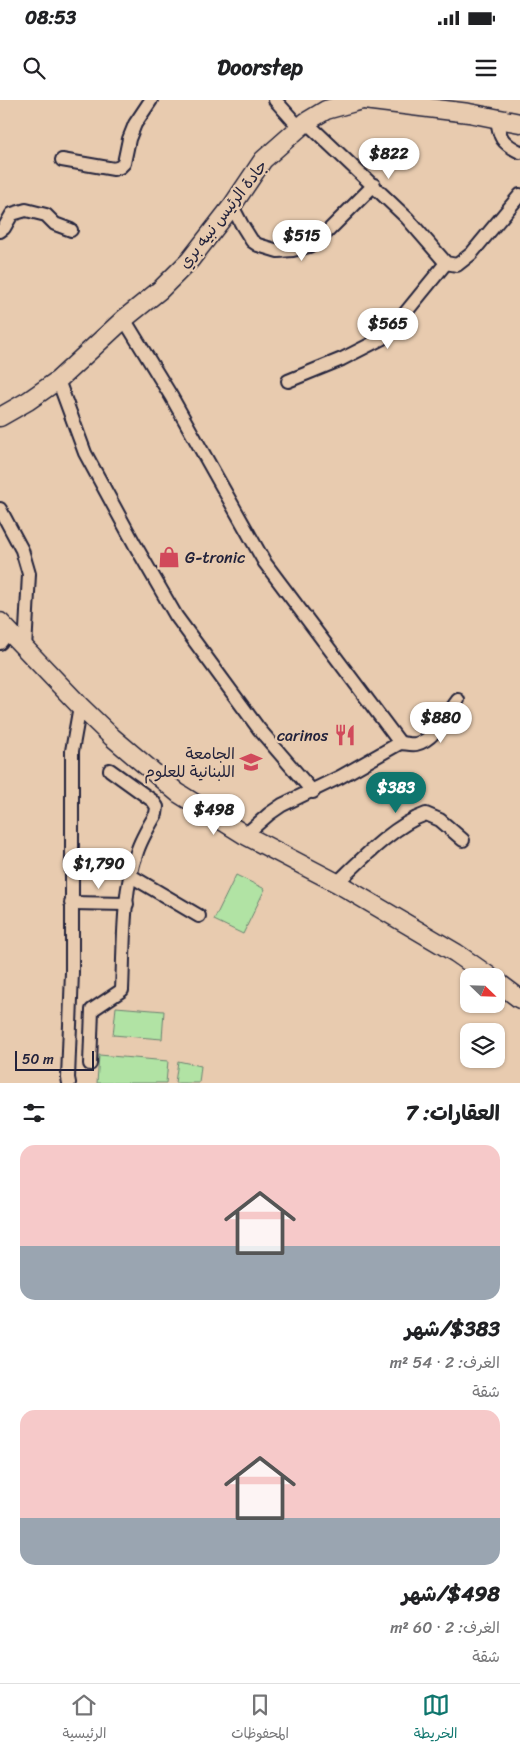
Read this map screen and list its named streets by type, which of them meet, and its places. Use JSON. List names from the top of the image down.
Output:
{
  "streets": {
    "main road": ["جادة الرئيس نبيه بري"]
  },
  "places": {
    "shop": ["G-tronic"],
    "restaurant": ["carinos"],
    "school or university": ["الجامعة اللبنانية للعلوم"]
  },
  "scale_bar": "50 m",
  "north": "bottom right",
  "page": {
    "status": "08:53",
    "header": "Doorstep",
    "price": [
      "$822",
      "$515",
      "$565",
      "$880",
      "$383",
      "$498",
      "$1,790"
    ],
    "scale": "50 m",
    "heading": "العقارات: 7",
    "list": [
      {
        "name": "$383/شهر",
        "note": "الغرف: 2 · 54 m² · شقة"
      },
      {
        "name": "$498/شهر",
        "note": "الغرف: 2 · 60 m² · شقة"
      }
    ],
    "tabs": ["الخريطة", "المحفوظات", "الرئيسية"]
  }
}
